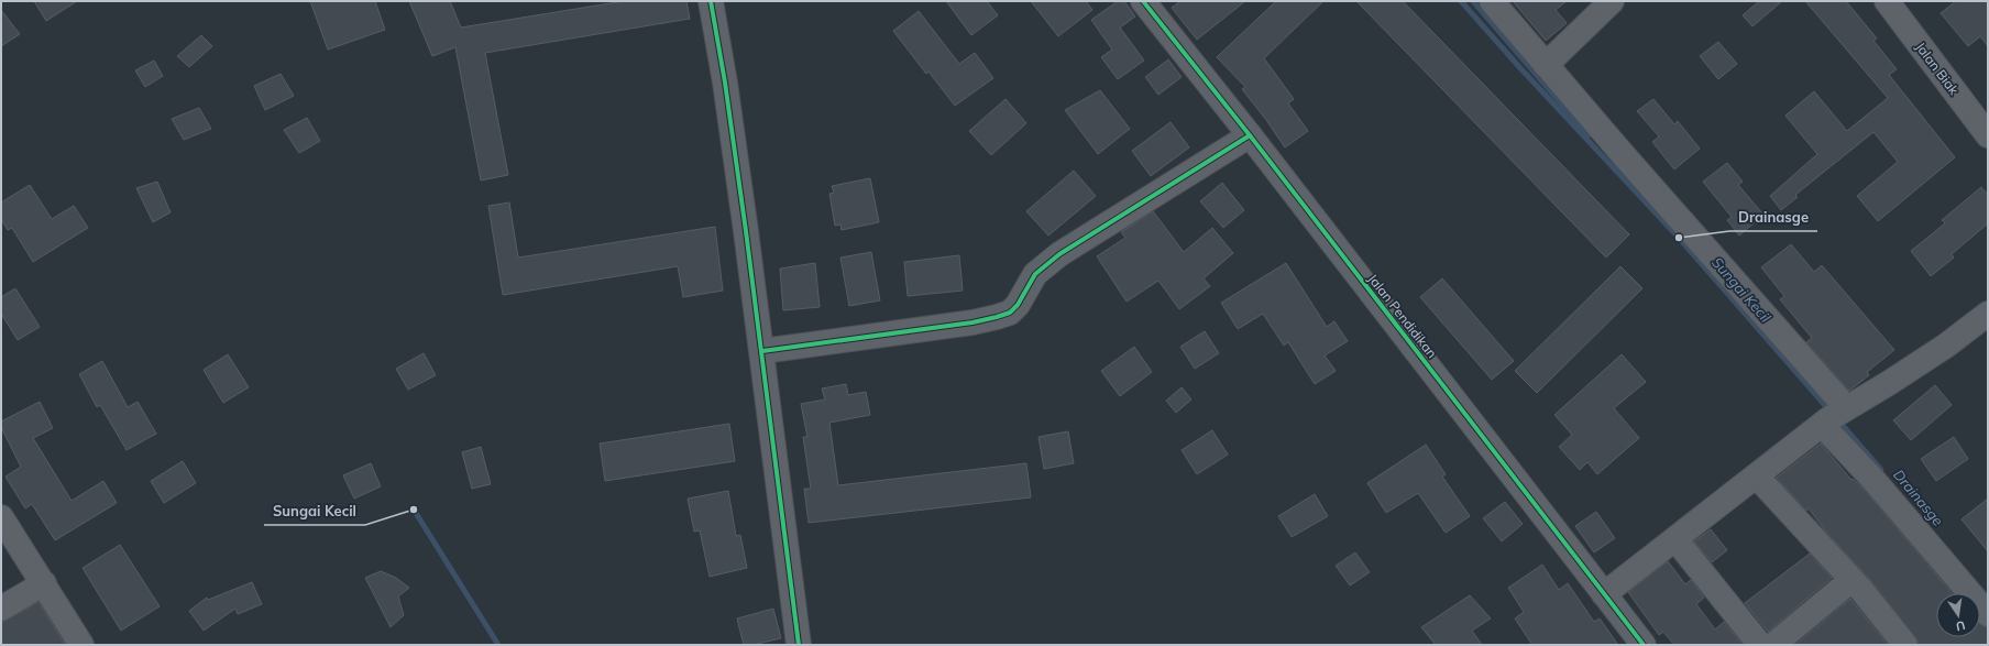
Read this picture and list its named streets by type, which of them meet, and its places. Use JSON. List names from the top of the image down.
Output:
{
  "streets": {
    "street": ["Jalan Biak", "Jalan Pendidikan"]
  },
  "water": ["Sungai Kecil", "Drainasge"],
  "places": ["Drainasge", "Sungai Kecil"],
  "north": "bottom"
}
